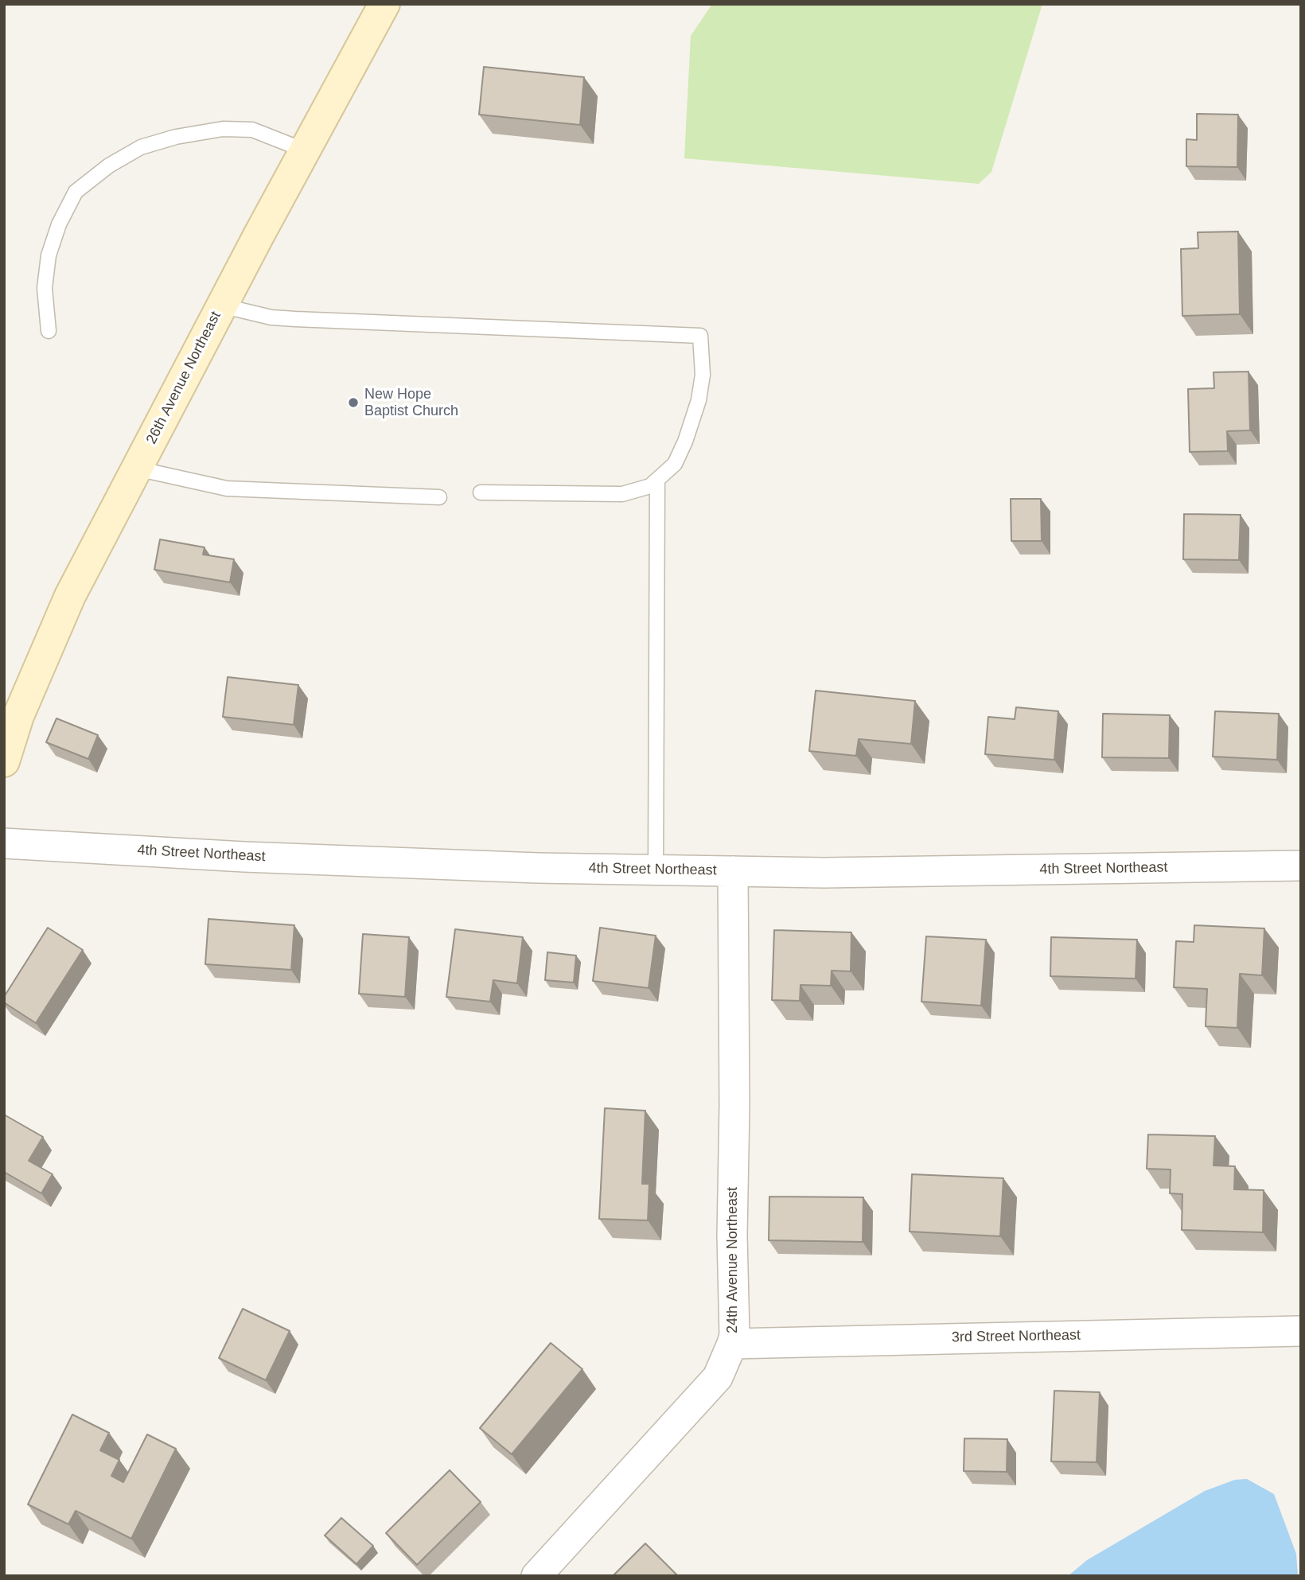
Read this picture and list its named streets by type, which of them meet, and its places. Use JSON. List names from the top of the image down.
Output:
{
  "streets": {
    "street": [
      "26th Avenue Northeast",
      "4th Street Northeast",
      "24th Avenue Northeast",
      "3rd Street Northeast"
    ]
  },
  "crossings": [
    ["4th Street Northeast", "24th Avenue Northeast"],
    ["24th Avenue Northeast", "3rd Street Northeast"]
  ],
  "places": ["New Hope Baptist Church"]
}
